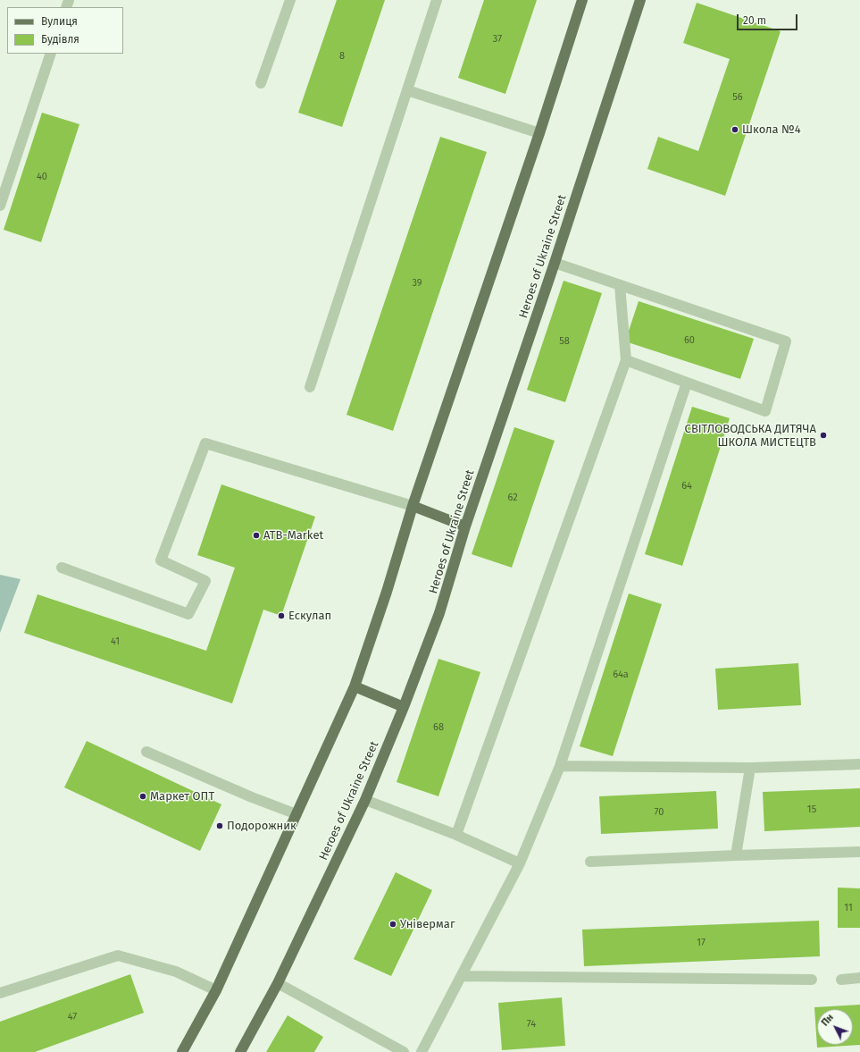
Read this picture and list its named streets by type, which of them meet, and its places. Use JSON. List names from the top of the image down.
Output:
{
  "streets": {
    "main road": ["Heroes of Ukraine Street"]
  },
  "places": [
    "Школа №4",
    "СВІТЛОВОДСЬКА ДИТЯЧА ШКОЛА МИСТЕЦТВ",
    "ATB-Market",
    "Ескулап",
    "Маркет ОПТ",
    "Подорожник",
    "Універмаг"
  ],
  "house_numbers": [
    "37",
    "8",
    "56",
    "40",
    "39",
    "60",
    "58",
    "64",
    "62",
    "41",
    "64а",
    "68",
    "15",
    "70",
    "11",
    "17",
    "47",
    "74"
  ],
  "legend": ["Вулиця", "Будівля"],
  "scale_bar": "20 m",
  "north": "top left"
}
